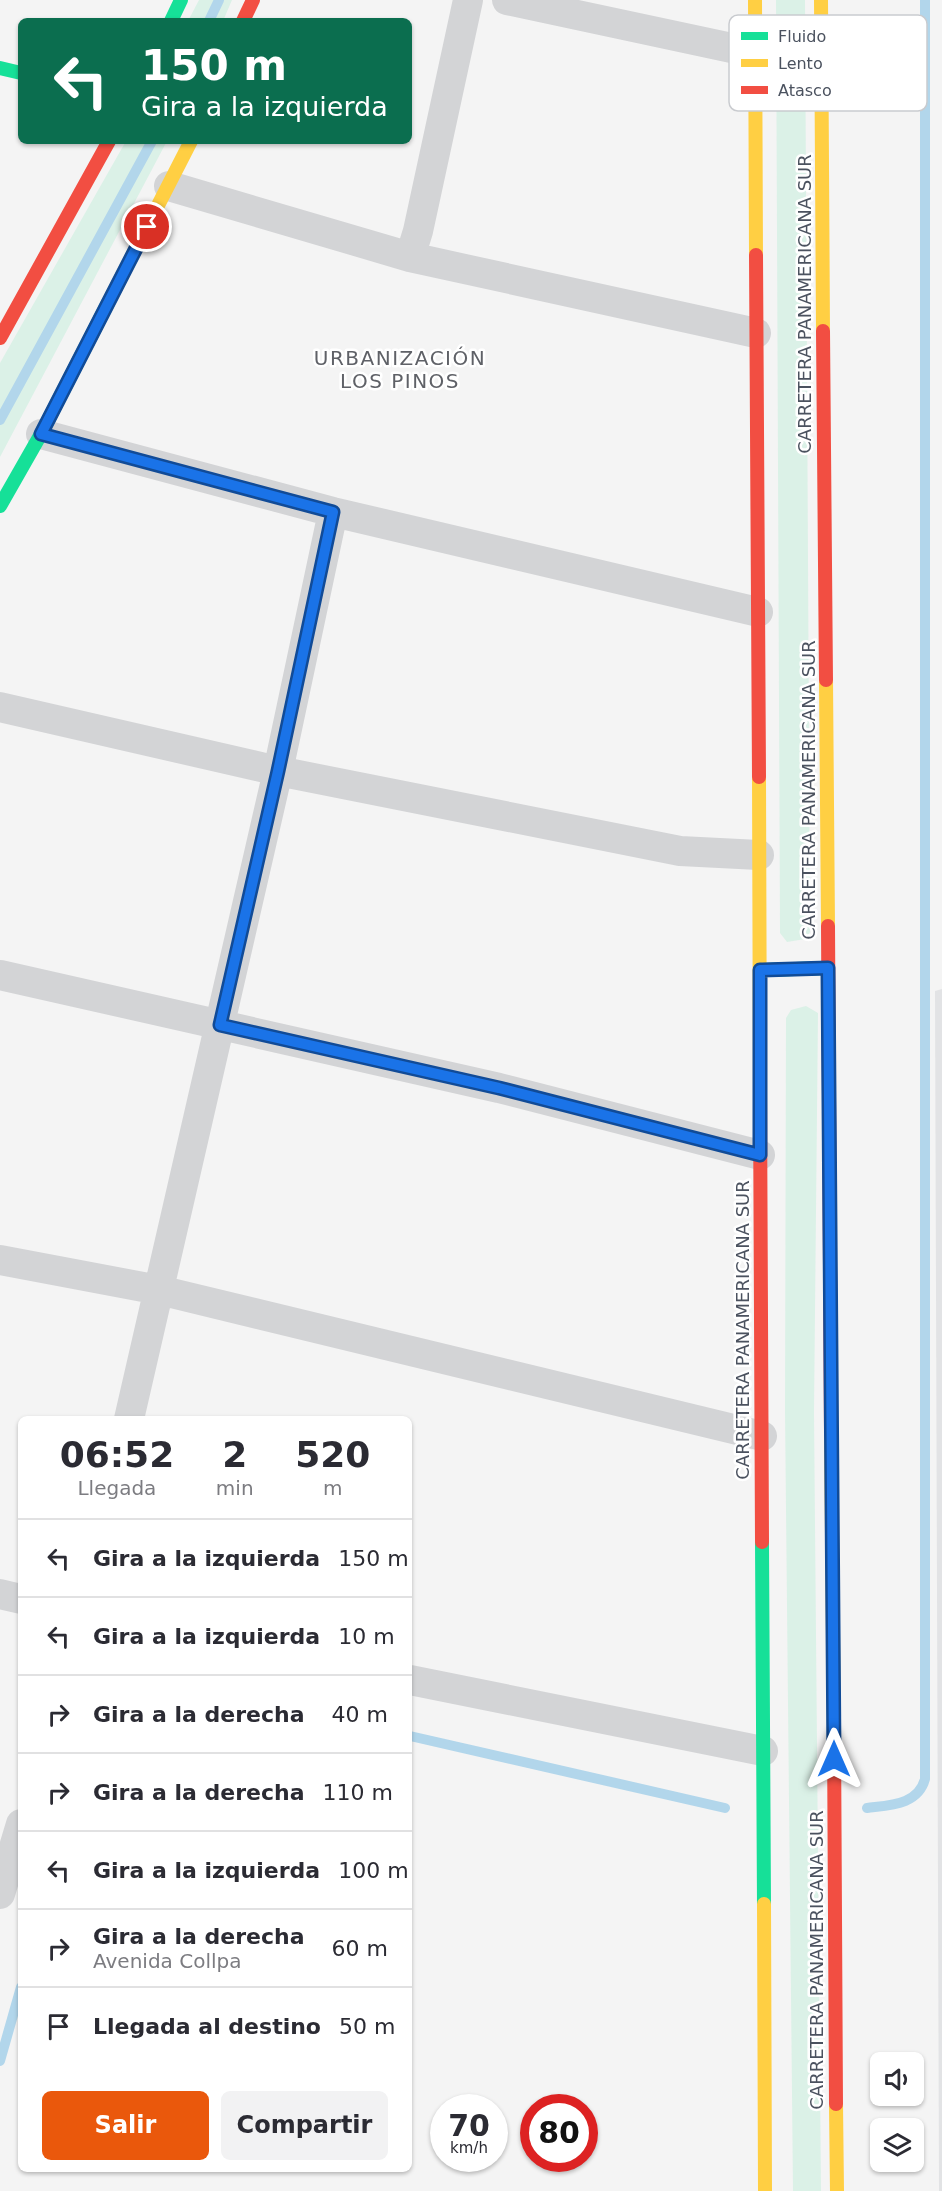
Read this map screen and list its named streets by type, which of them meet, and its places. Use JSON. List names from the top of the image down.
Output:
{
  "streets": {
    "main road": ["CARRETERA PANAMERICANA SUR"]
  },
  "districts": ["URBANIZACIÓN LOS PINOS"],
  "legend": ["Fluido", "Lento", "Atasco"],
  "page": {
    "turn": ["150 m", "Gira a la izquierda"],
    "eta": [
      "06:52",
      "Llegada",
      "2",
      "min",
      "520",
      "m"
    ],
    "list": [
      {
        "name": "Gira a la izquierda",
        "value": "150 m"
      },
      {
        "name": "Gira a la izquierda",
        "value": "10 m"
      },
      {
        "name": "Gira a la derecha",
        "value": "40 m"
      },
      {
        "name": "Gira a la derecha",
        "value": "110 m"
      },
      {
        "name": "Gira a la izquierda",
        "value": "100 m"
      },
      {
        "name": "Gira a la derecha",
        "note": "Avenida Collpa",
        "value": "60 m"
      },
      {
        "name": "Llegada al destino",
        "value": "50 m"
      }
    ],
    "buttons": ["Salir", "Compartir"],
    "speed": "70 km/h",
    "limit": "80"
  }
}
